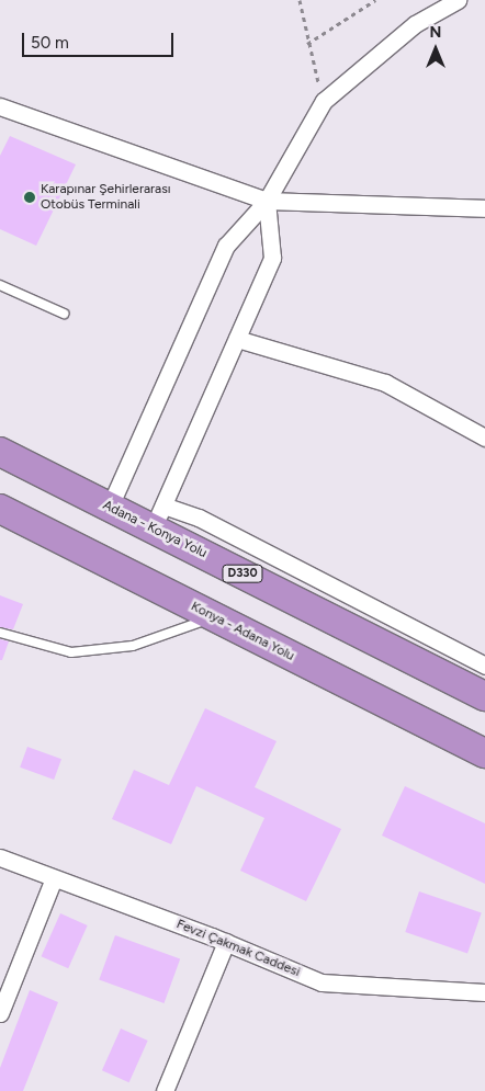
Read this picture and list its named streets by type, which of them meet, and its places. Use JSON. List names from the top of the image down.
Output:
{
  "streets": {
    "highway": ["Adana - Konya Yolu", "D330", "Konya - Adana Yolu"],
    "street": ["Fevzi Çakmak Caddesi"]
  },
  "places": ["Karapınar Şehirlerarası Otobüs Terminali"],
  "scale_bar": "50 m",
  "north": "top"
}
